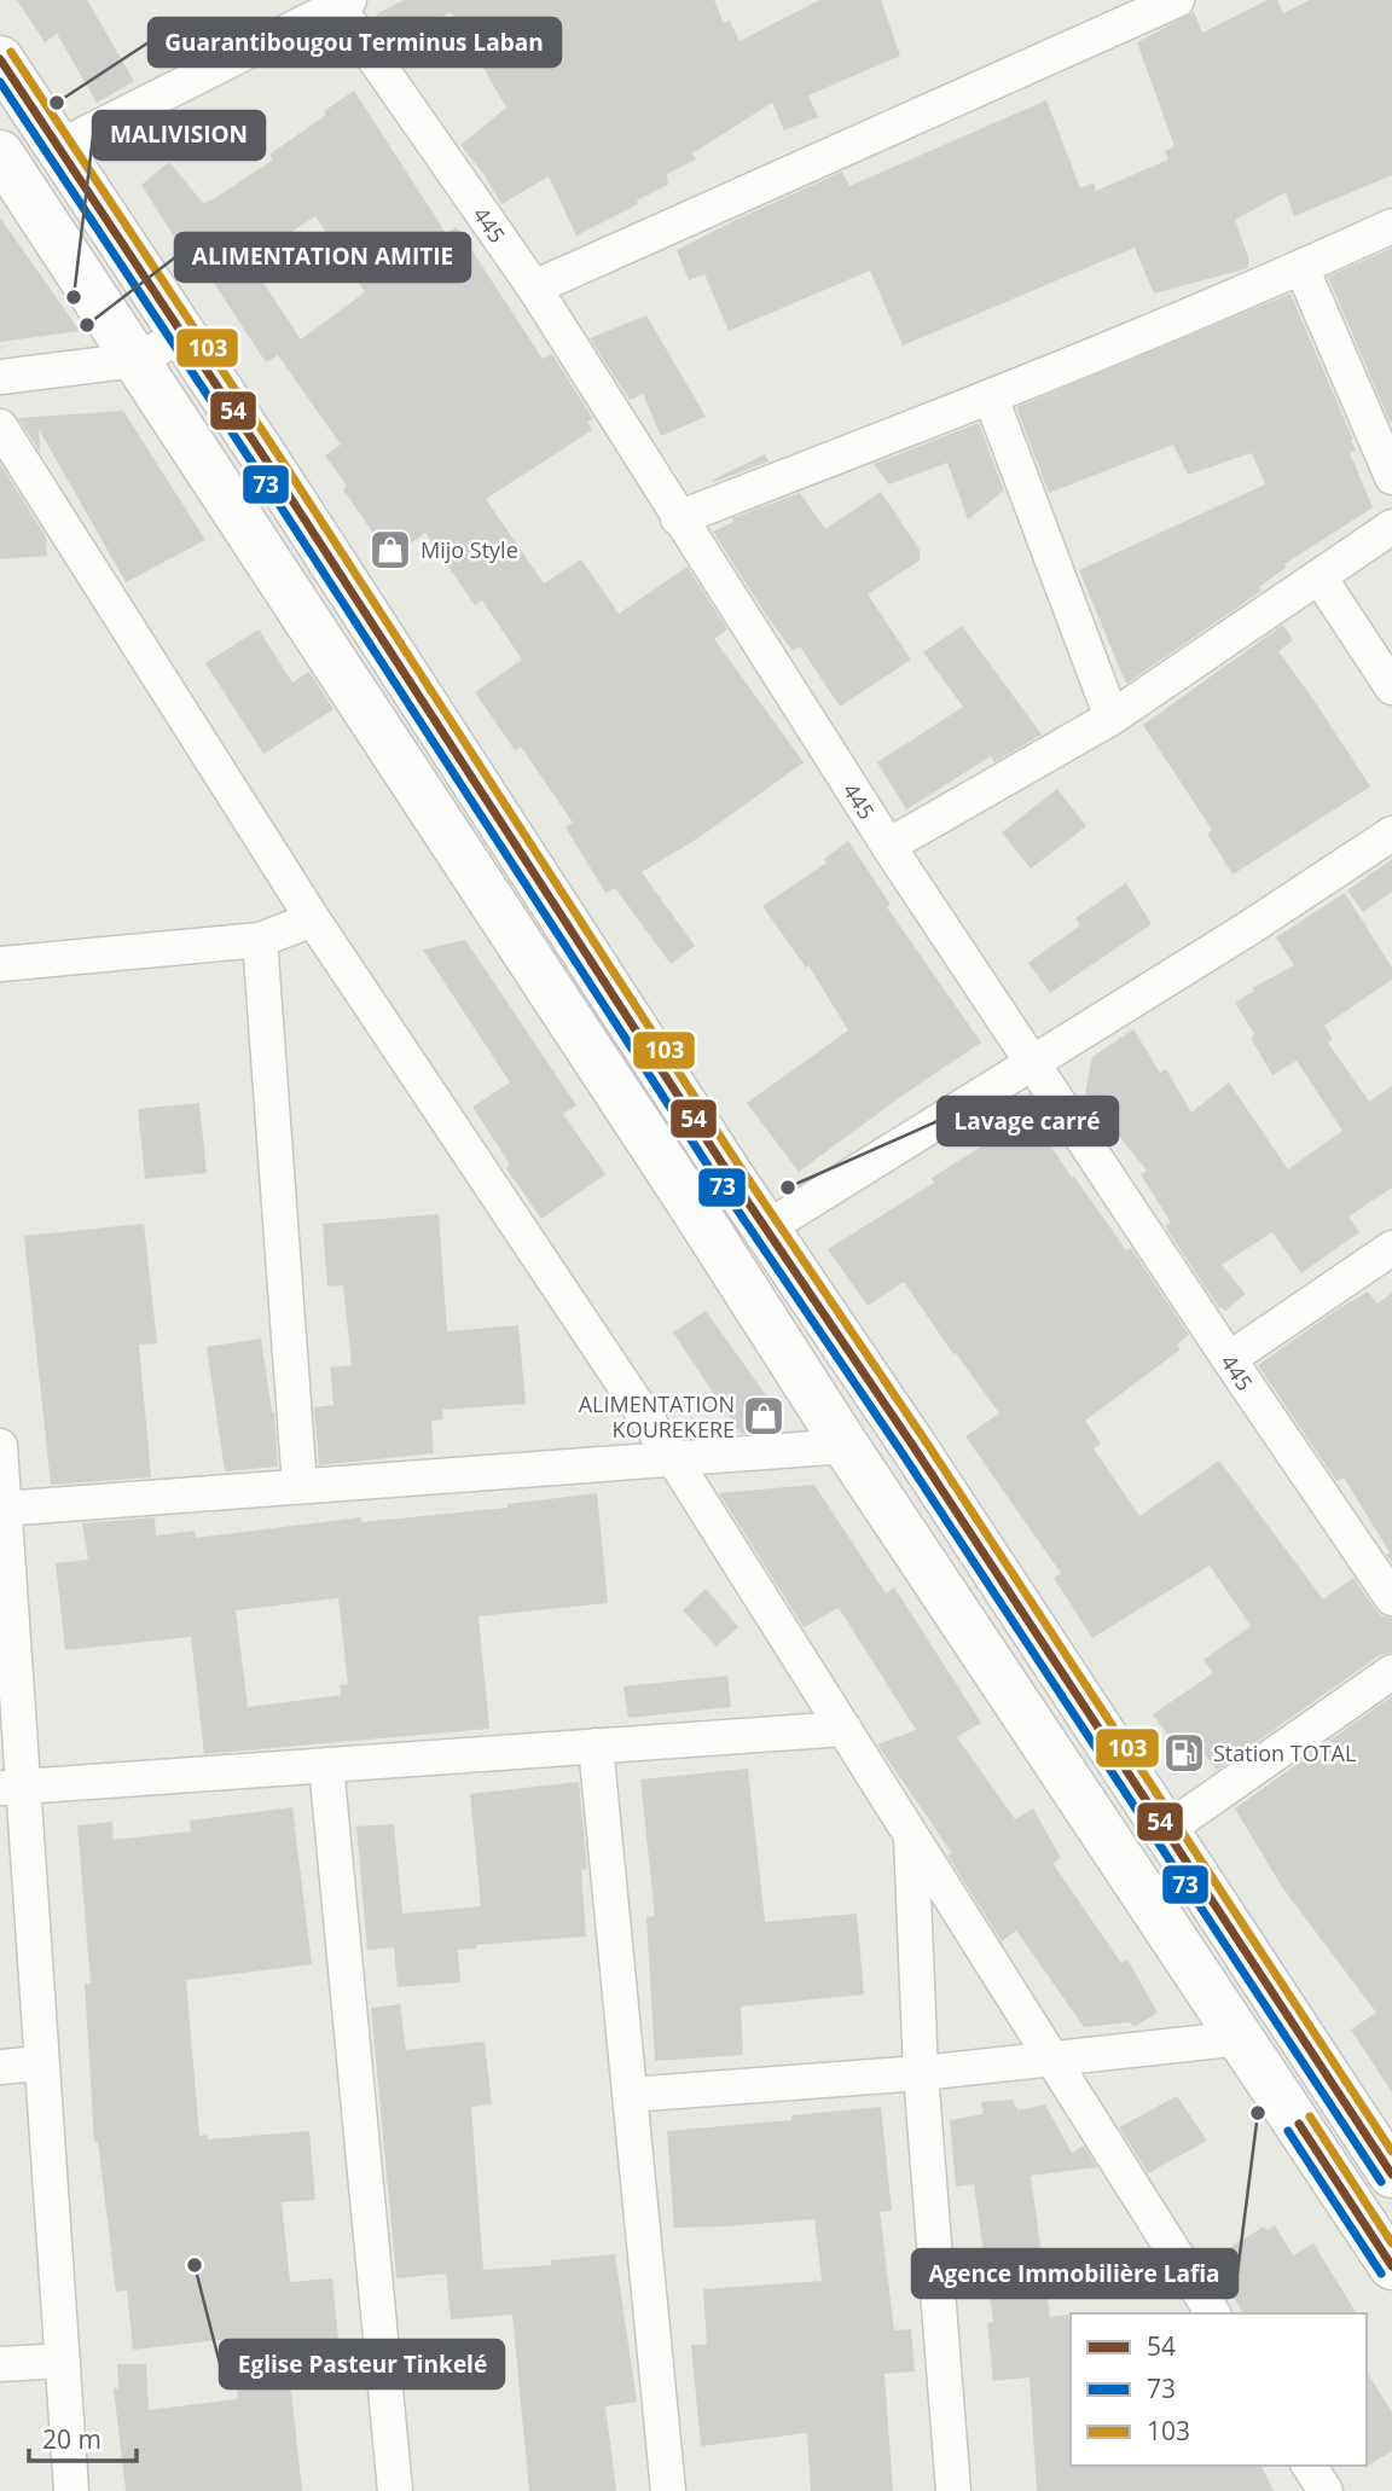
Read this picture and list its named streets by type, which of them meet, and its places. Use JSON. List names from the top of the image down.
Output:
{
  "streets": {
    "street": ["445"]
  },
  "places": {
    "other": [
      "Guarantibougou Terminus Laban",
      "MALIVISION",
      "ALIMENTATION AMITIE",
      "Lavage carré",
      "Agence Immobilière Lafia",
      "Eglise Pasteur Tinkelé"
    ],
    "shop": ["Mijo Style", "ALIMENTATION KOUREKERE"],
    "fuel station": ["Station TOTAL"]
  },
  "lines": ["transit line 103", "transit line 54", "transit line 73"],
  "legend": ["54", "73", "103"],
  "scale_bar": "20 m"
}
